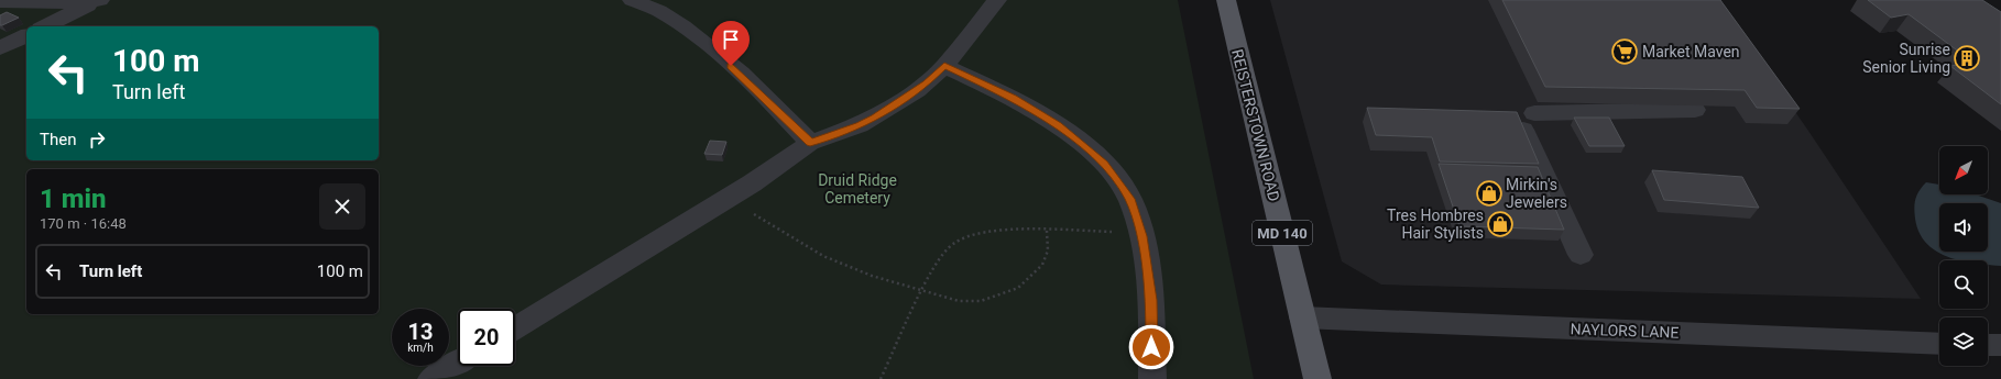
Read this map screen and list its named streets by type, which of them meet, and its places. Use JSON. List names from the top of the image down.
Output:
{
  "streets": {
    "main road": ["REISTERSTOWN ROAD", "MD 140"],
    "street": ["NAYLORS LANE"]
  },
  "crossings": [
    ["REISTERSTOWN ROAD", "NAYLORS LANE"]
  ],
  "parks": ["Druid Ridge Cemetery"],
  "places": {
    "supermarket": ["Market Maven"],
    "building": ["Sunrise Senior Living"],
    "shop": ["Mirkin's Jewelers", "Tres Hombres Hair Stylists"]
  },
  "north": "bottom left",
  "page": {
    "turn": ["100 m", "Turn left"],
    "then": "Then",
    "heading": ["1 min", "170 m · 16:48"],
    "list": [
      {
        "name": "Turn left",
        "value": "100 m"
      }
    ],
    "speed": "13 km/h",
    "limit": "20"
  }
}
